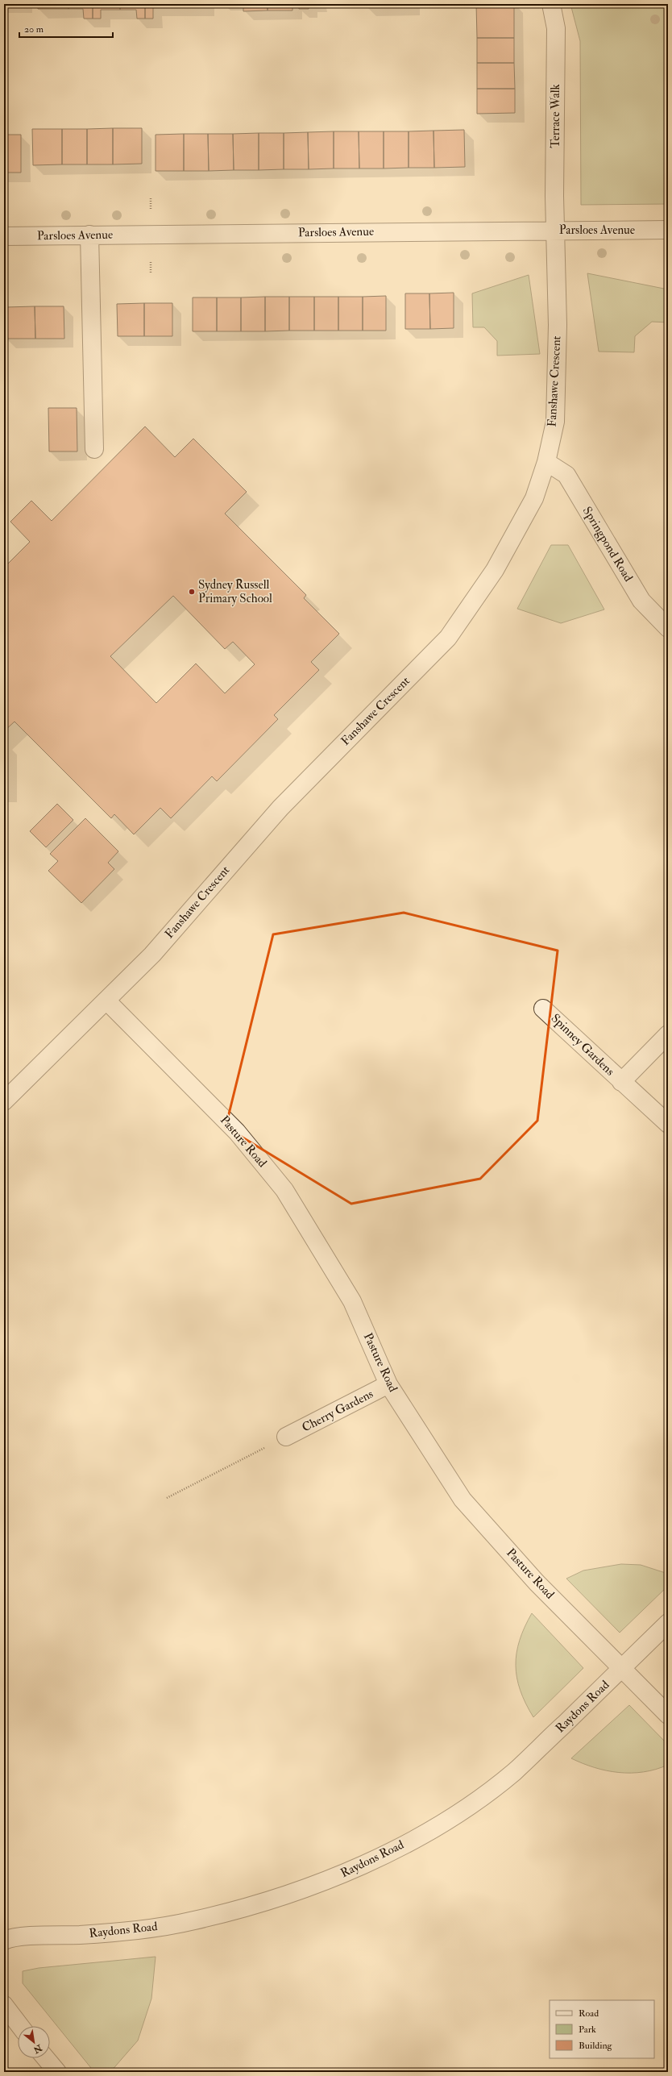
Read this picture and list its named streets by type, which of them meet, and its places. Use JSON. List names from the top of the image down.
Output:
{
  "streets": {
    "street": [
      "Terrace Walk",
      "Parsloes Avenue",
      "Fanshawe Crescent",
      "Springpond Road",
      "Spinney Gardens",
      "Pasture Road",
      "Cherry Gardens",
      "Raydons Road"
    ]
  },
  "crossings": [
    ["Terrace Walk", "Parsloes Avenue"],
    ["Terrace Walk", "Fanshawe Crescent"],
    ["Parsloes Avenue", "Fanshawe Crescent"],
    ["Fanshawe Crescent", "Springpond Road"],
    ["Fanshawe Crescent", "Pasture Road"],
    ["Pasture Road", "Cherry Gardens"],
    ["Pasture Road", "Raydons Road"]
  ],
  "places": ["Sydney Russell Primary School"],
  "legend": ["Road", "Park", "Building"],
  "scale_bar": "20 m",
  "north": "bottom right"
}
